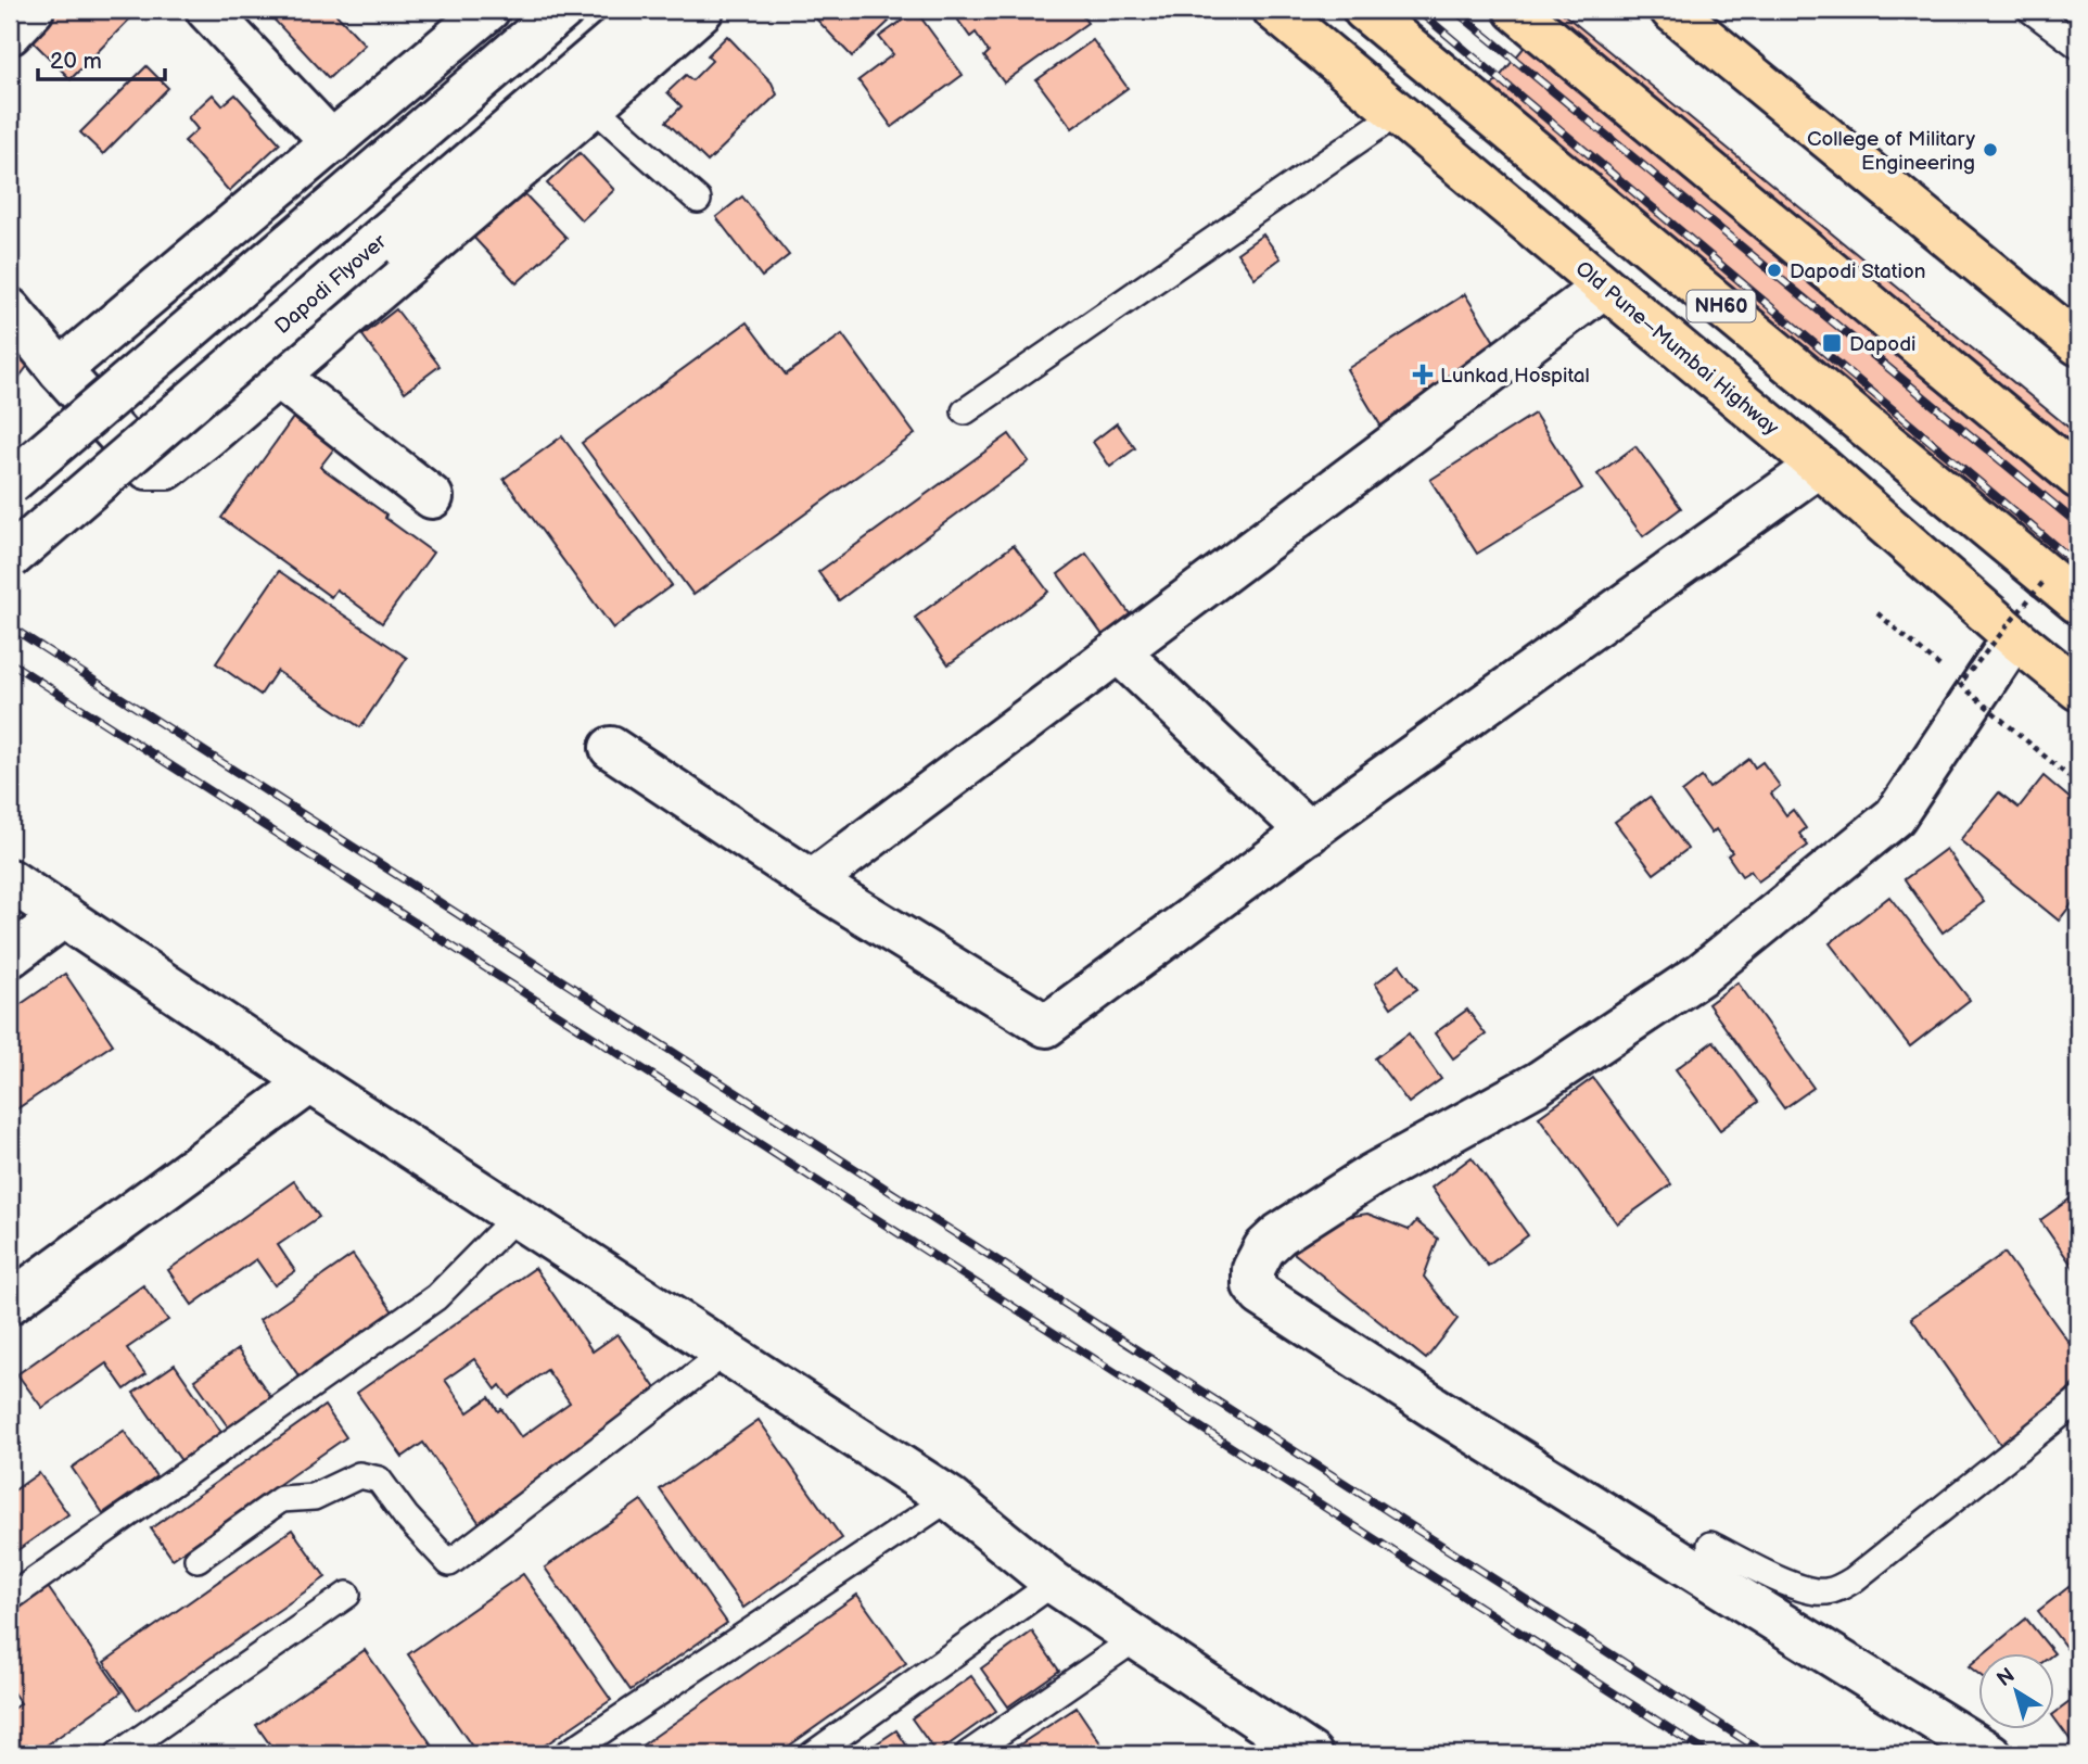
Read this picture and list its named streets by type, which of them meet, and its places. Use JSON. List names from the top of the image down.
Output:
{
  "streets": {
    "main road": ["NH60", "Old Pune–Mumbai Highway"],
    "street": ["Dapodi Flyover"]
  },
  "places": {
    "other": ["College of Military Engineering", "Dapodi Station"],
    "transit": ["Dapodi"],
    "health": ["Lunkad Hospital"]
  },
  "scale_bar": "20 m",
  "north": "top left"
}
